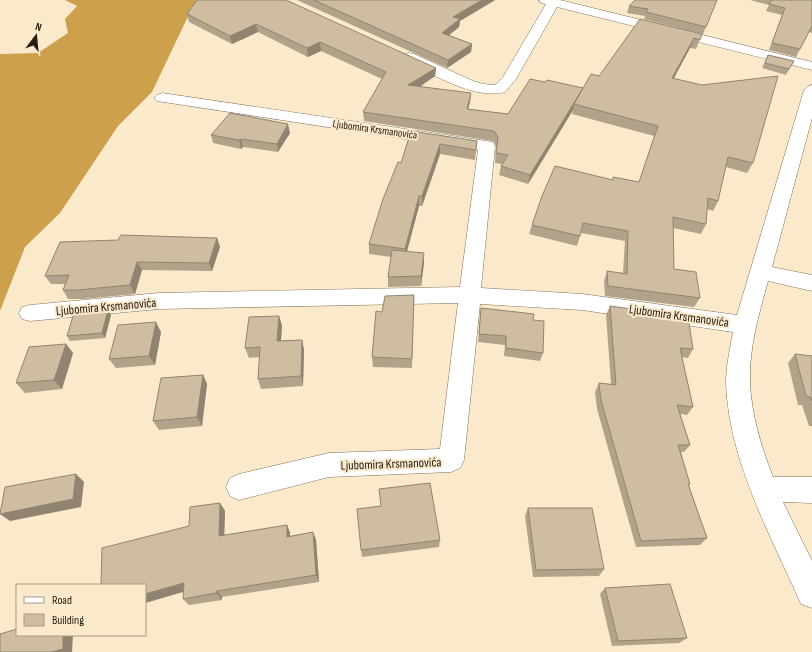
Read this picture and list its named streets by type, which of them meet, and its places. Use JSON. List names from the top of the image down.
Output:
{
  "streets": {
    "street": ["Ljubomira Krsmanovića"]
  },
  "legend": ["Road", "Building"],
  "north": "top"
}
